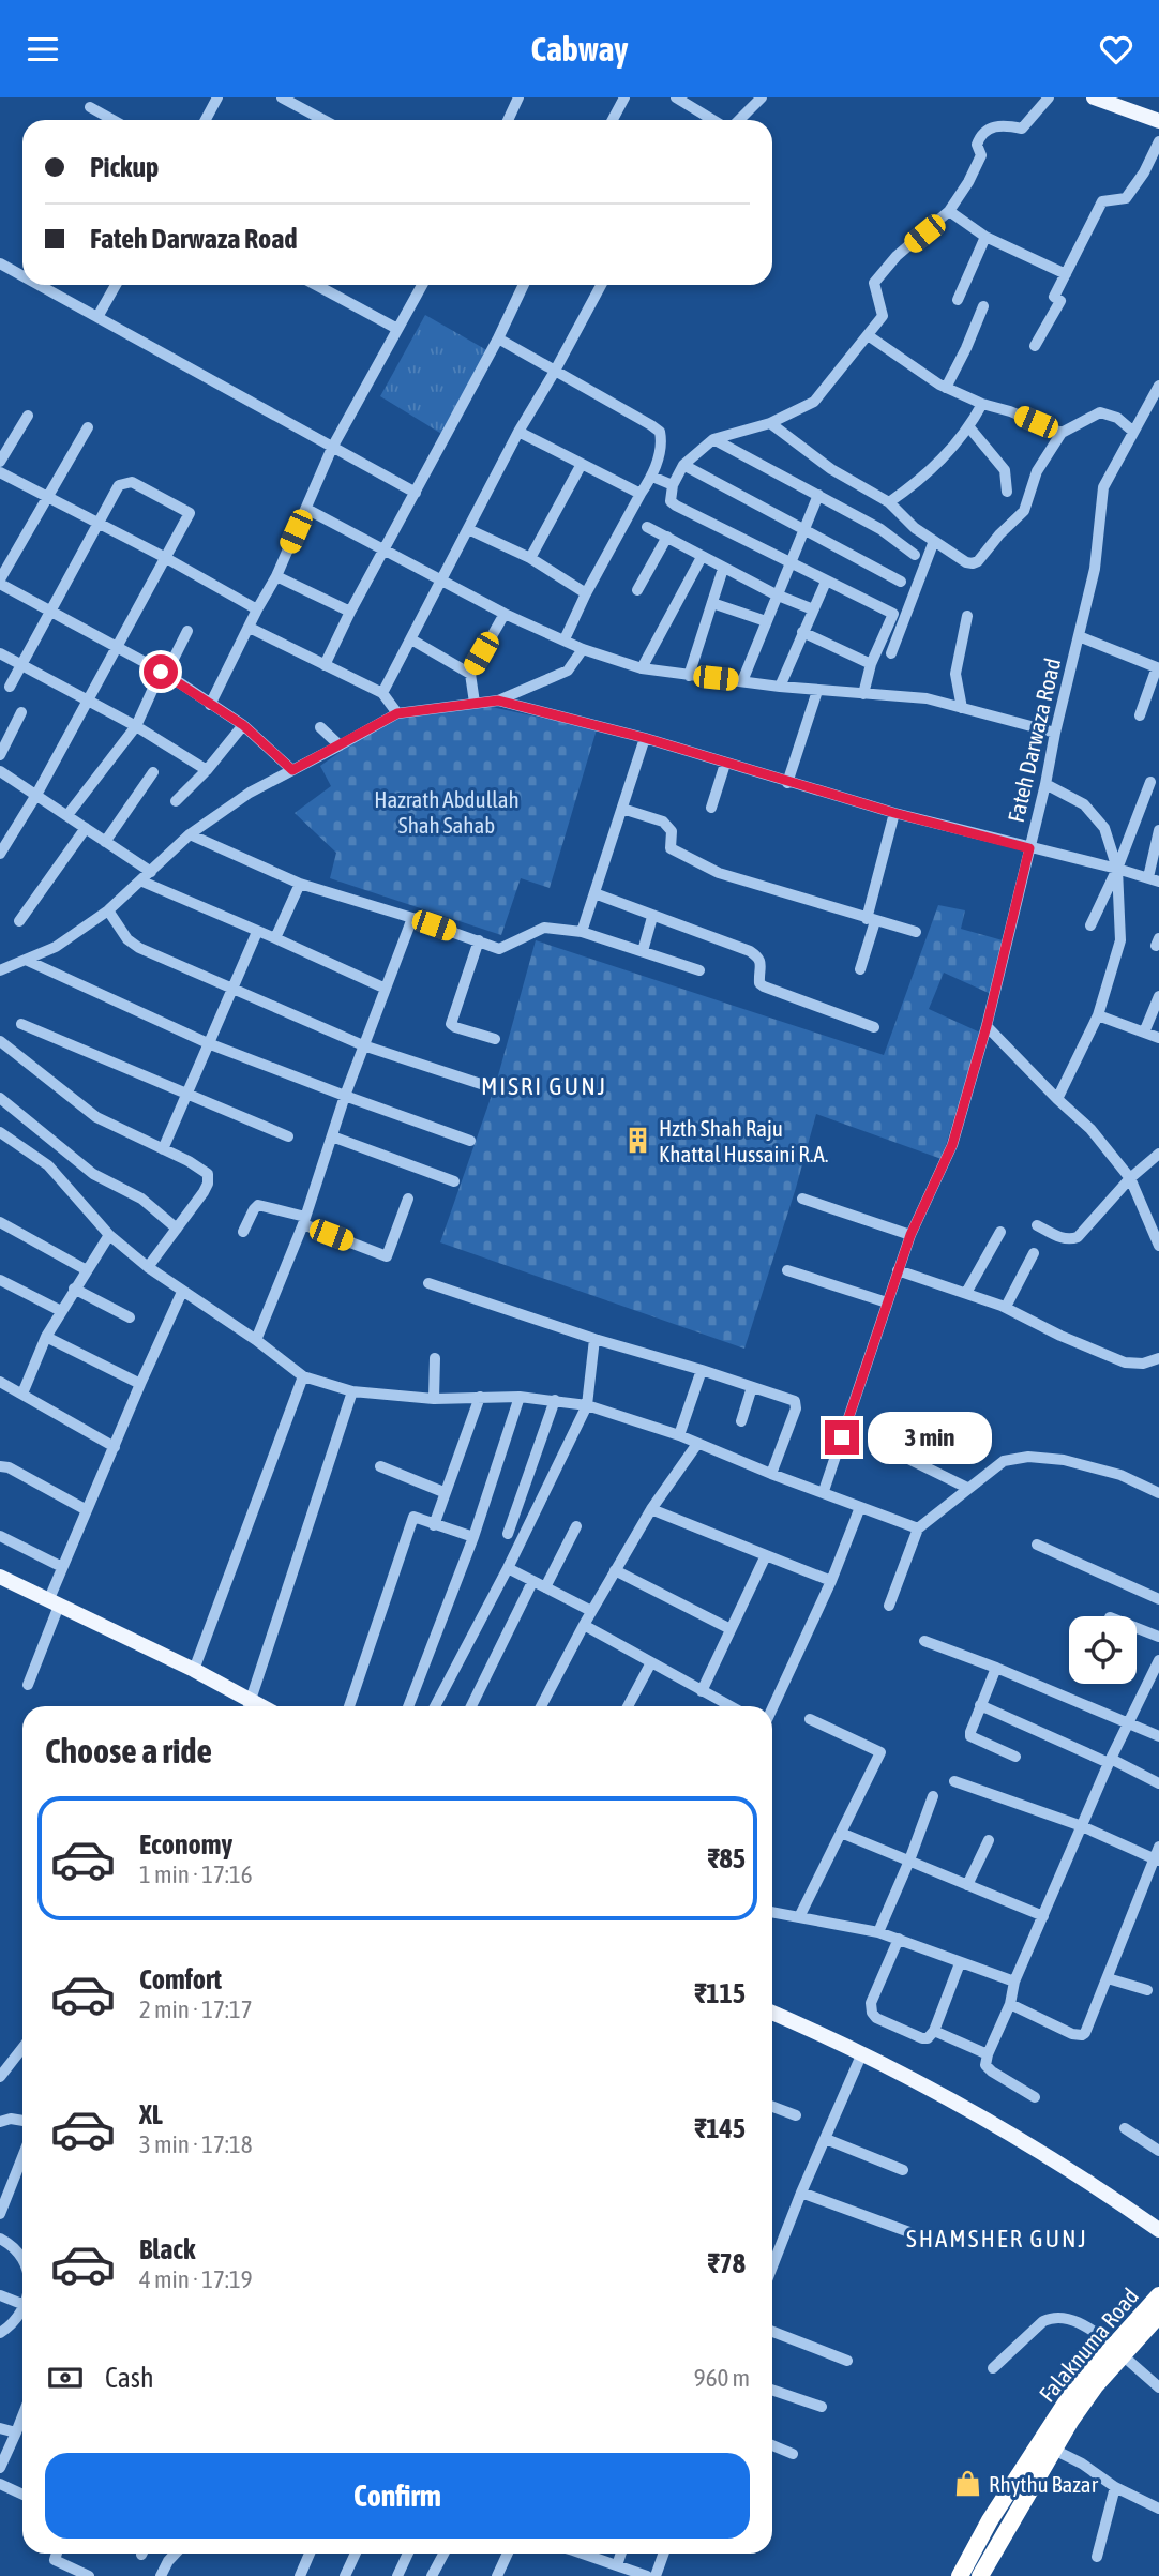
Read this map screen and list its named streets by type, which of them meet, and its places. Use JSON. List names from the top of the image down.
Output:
{
  "streets": {
    "highway": ["Falaknuma Road"],
    "street": ["Fateh Darwaza Road"]
  },
  "districts": ["MISRI GUNJ", "SHAMSHER GUNJ"],
  "parks": ["Hazrath Abdullah Shah Sahab"],
  "places": {
    "building": ["Hzth Shah Raju Khattal Hussaini R.A."],
    "shop": ["Rhythu Bazar"]
  },
  "page": {
    "header": "Cabway",
    "banner": ["Pickup", "Fateh Darwaza Road"],
    "bubble": "3 min",
    "heading": "Choose a ride",
    "list": [
      {
        "name": "Economy",
        "note": "1 min · 17:16",
        "value": "₹85"
      },
      {
        "name": "Comfort",
        "note": "2 min · 17:17",
        "value": "₹115"
      },
      {
        "name": "XL",
        "note": "3 min · 17:18",
        "value": "₹145"
      },
      {
        "name": "Black",
        "note": "4 min · 17:19",
        "value": "₹78"
      }
    ],
    "pay": ["Cash", "960 m"],
    "buttons": "Confirm"
  }
}
